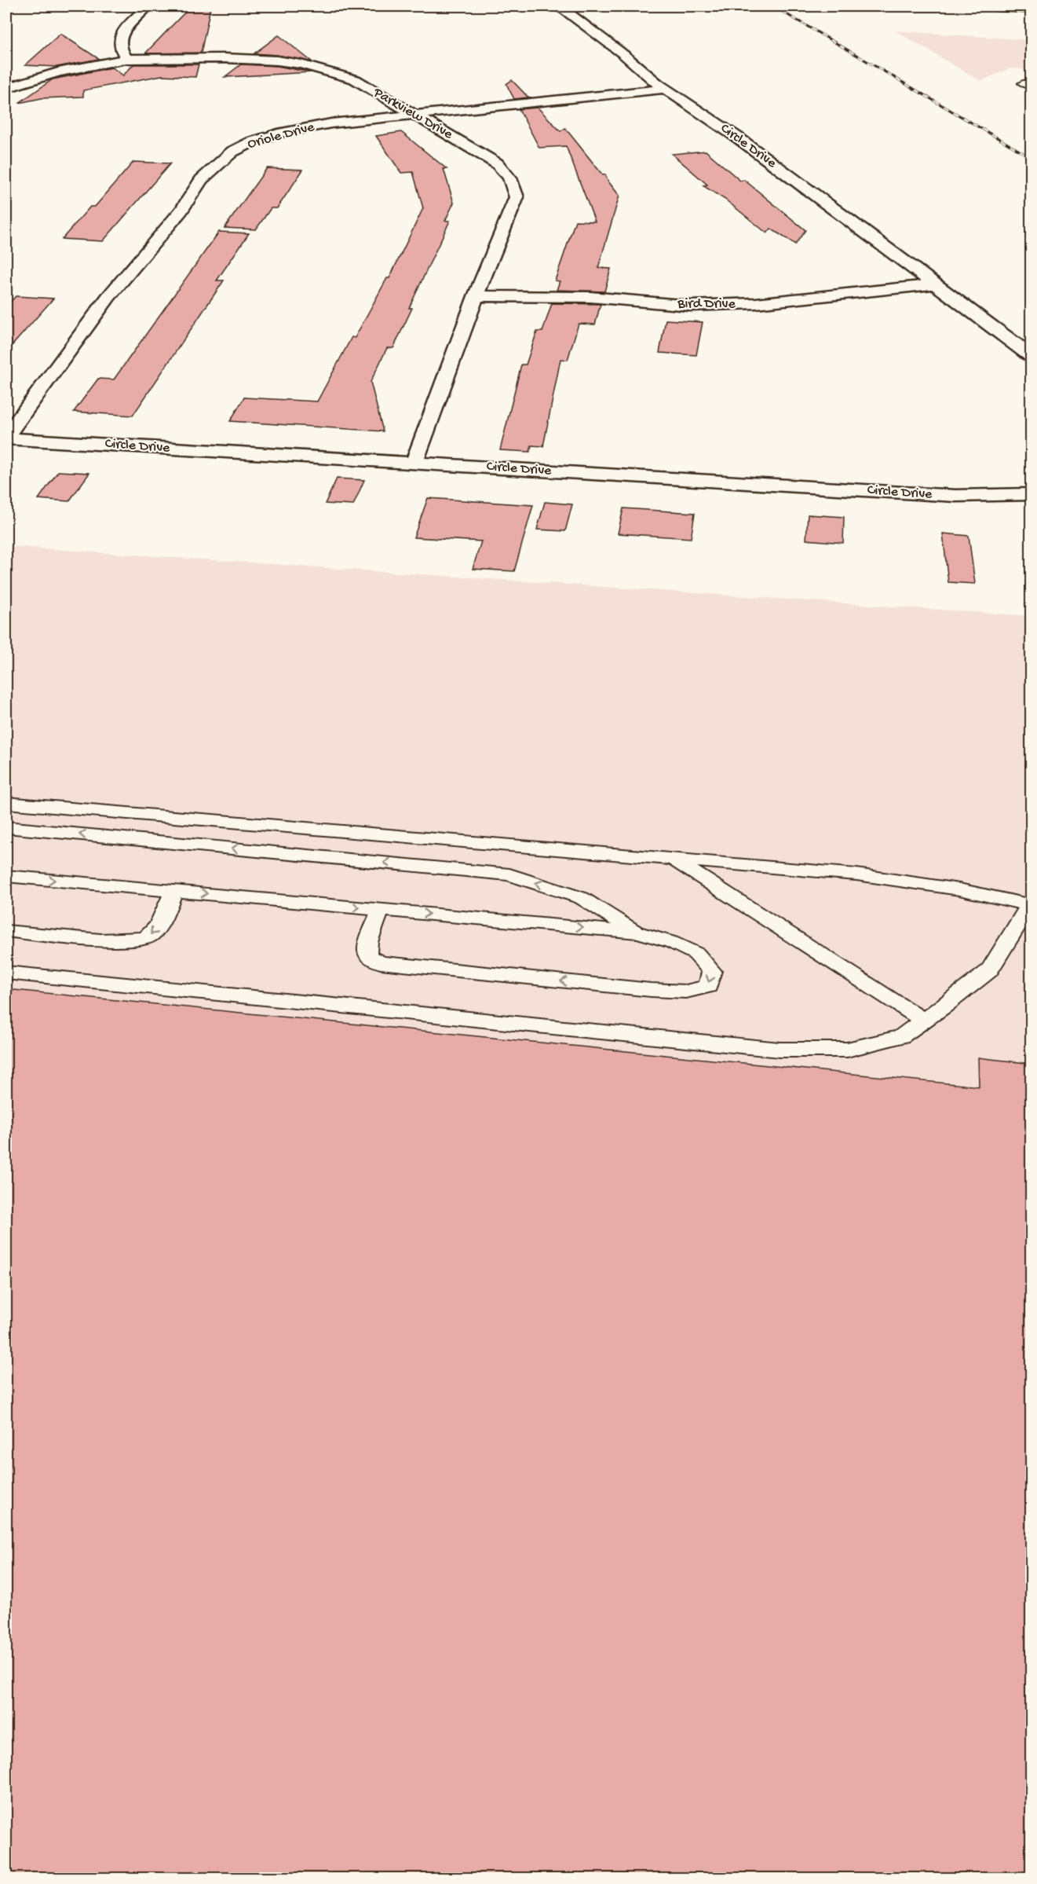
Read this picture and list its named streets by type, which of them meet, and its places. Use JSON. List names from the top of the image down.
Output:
{
  "streets": {
    "street": [
      "Parkview Drive",
      "Oriole Drive",
      "Circle Drive",
      "Bird Drive"
    ]
  },
  "crossings": [
    ["Parkview Drive", "Oriole Drive"],
    ["Parkview Drive", "Circle Drive"],
    ["Parkview Drive", "Bird Drive"],
    ["Oriole Drive", "Circle Drive"],
    ["Circle Drive", "Bird Drive"]
  ]
}
